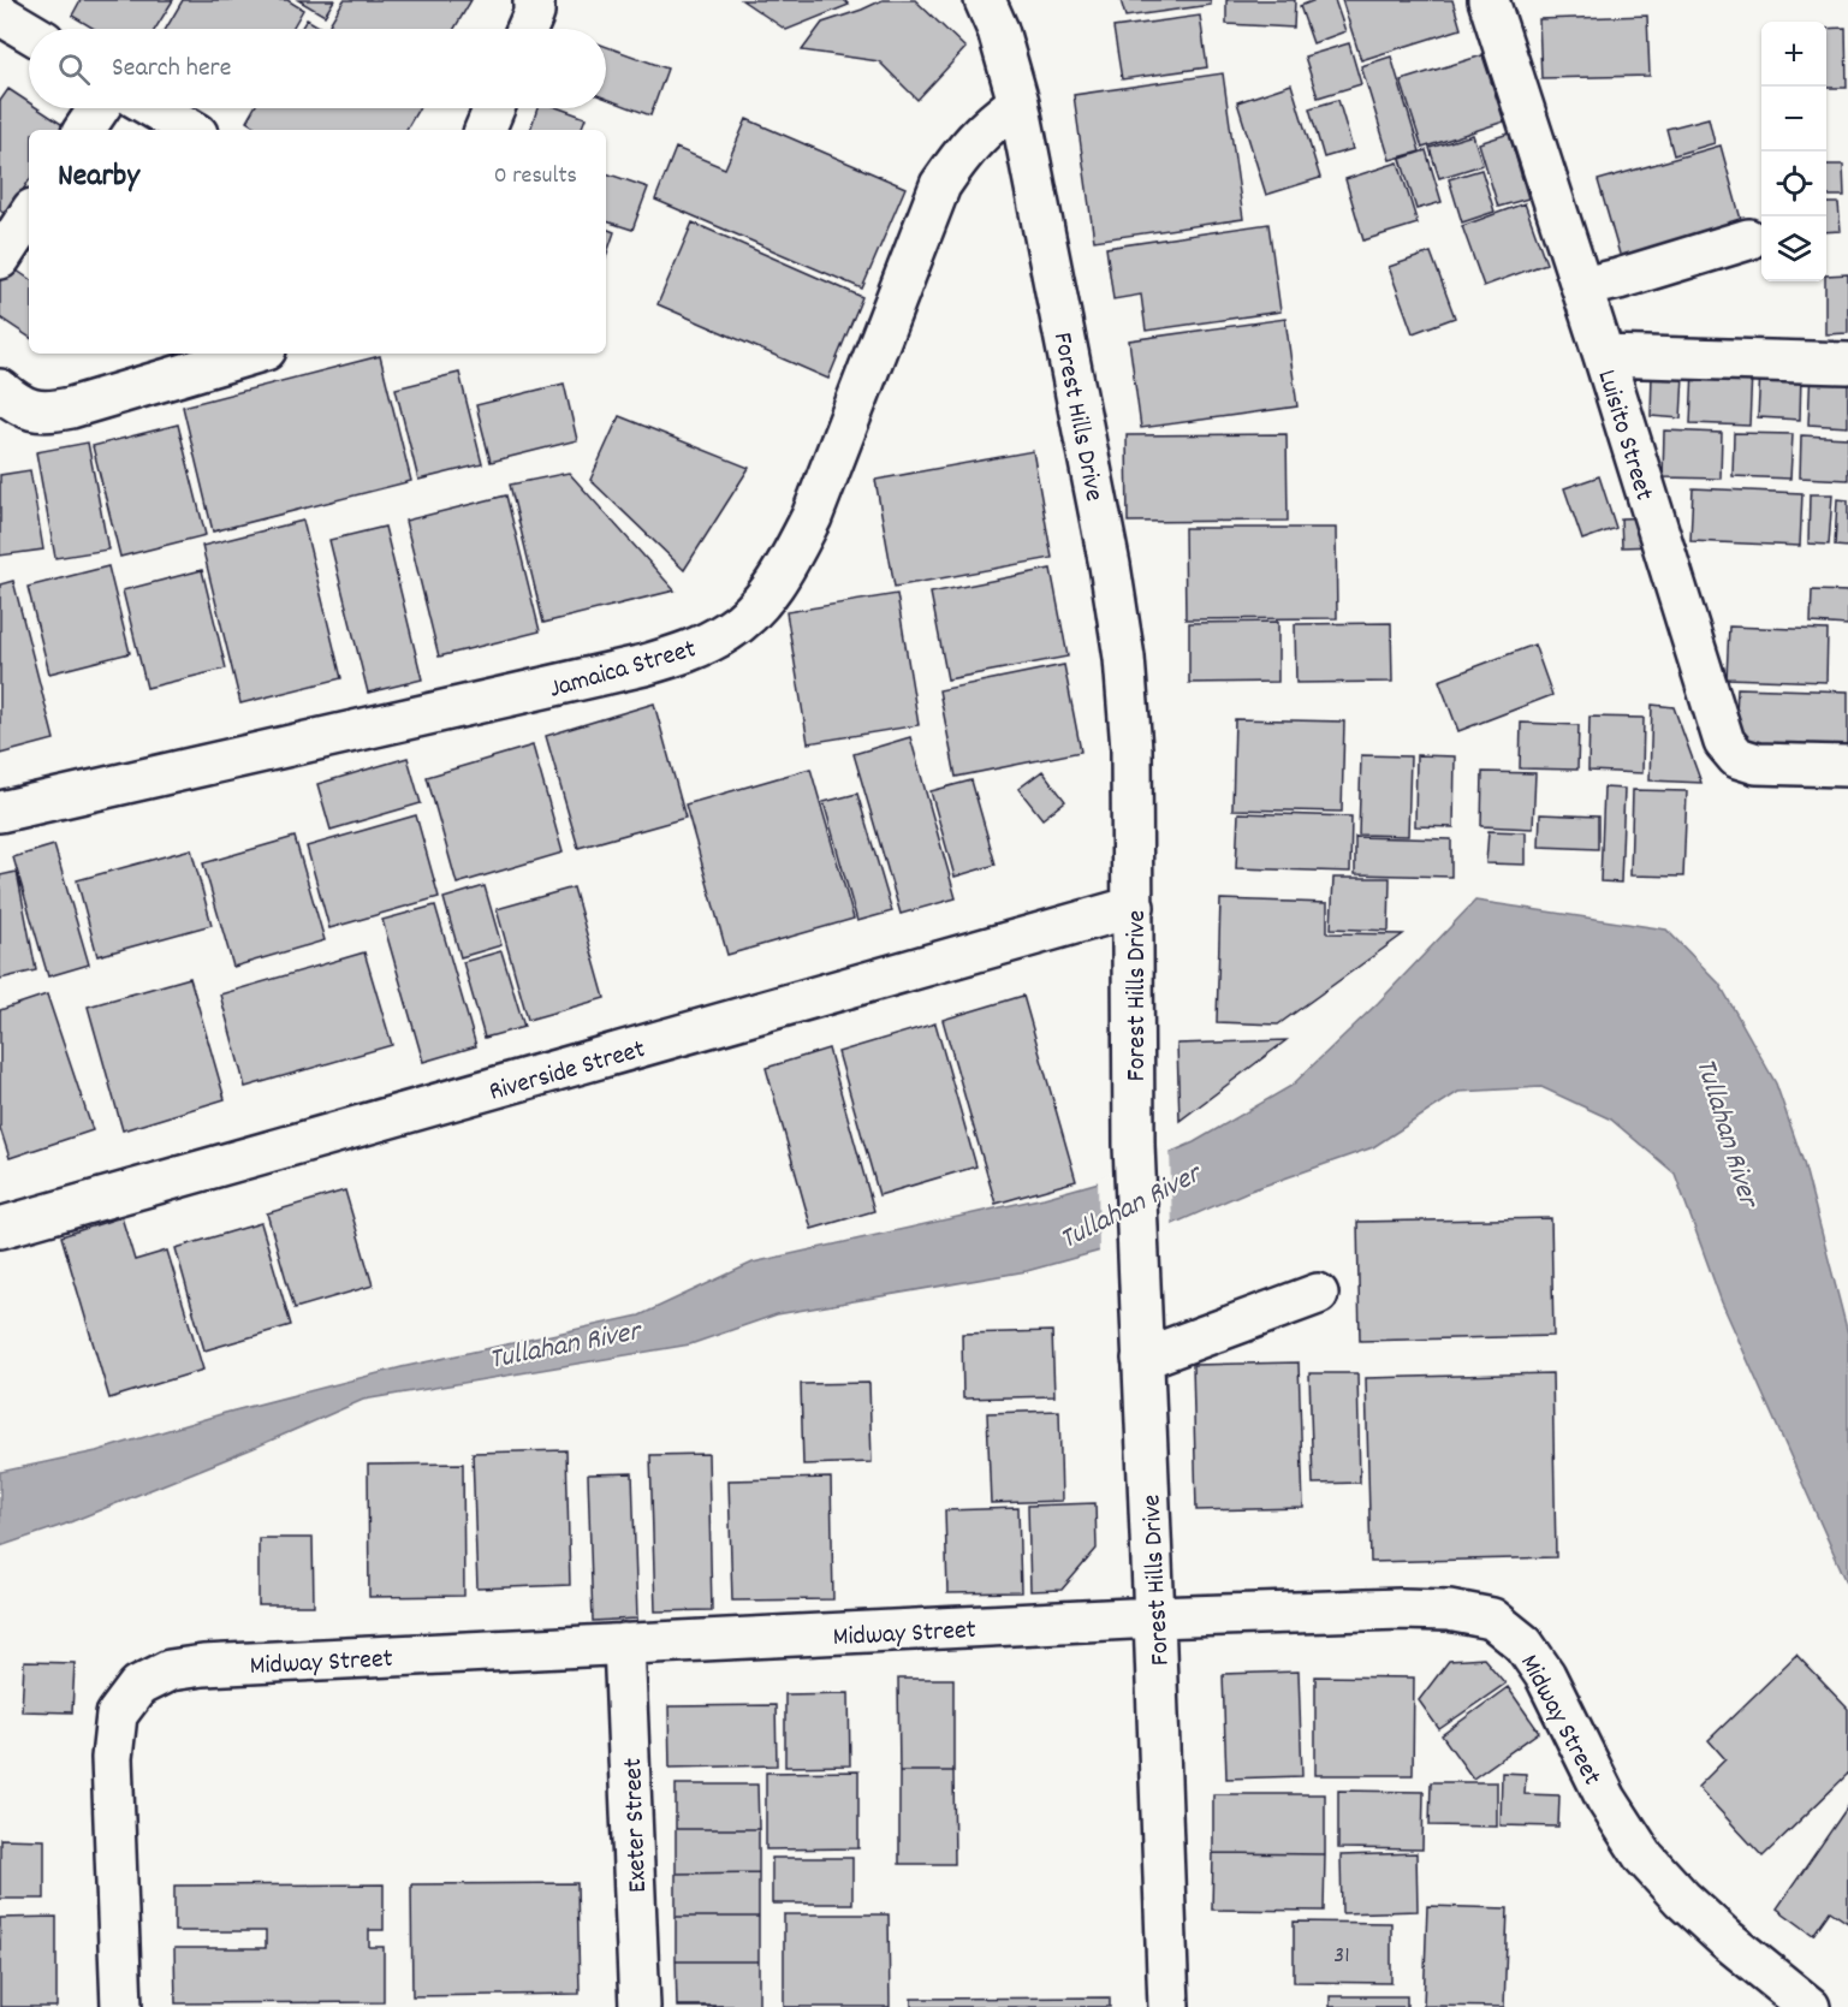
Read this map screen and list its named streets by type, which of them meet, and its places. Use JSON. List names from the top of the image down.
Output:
{
  "streets": {
    "street": [
      "Forest Hills Drive",
      "Luisito Street",
      "Jamaica Street",
      "Riverside Street",
      "Midway Street",
      "Exeter Street"
    ]
  },
  "crossings": [
    ["Forest Hills Drive", "Jamaica Street"],
    ["Forest Hills Drive", "Riverside Street"],
    ["Forest Hills Drive", "Midway Street"],
    ["Midway Street", "Exeter Street"]
  ],
  "water": ["Tullahan River"],
  "house_numbers": ["31"],
  "page": {
    "map_buttons": ["+", "−"],
    "search": "Search here",
    "heading": ["Nearby", "0 results"]
  }
}
